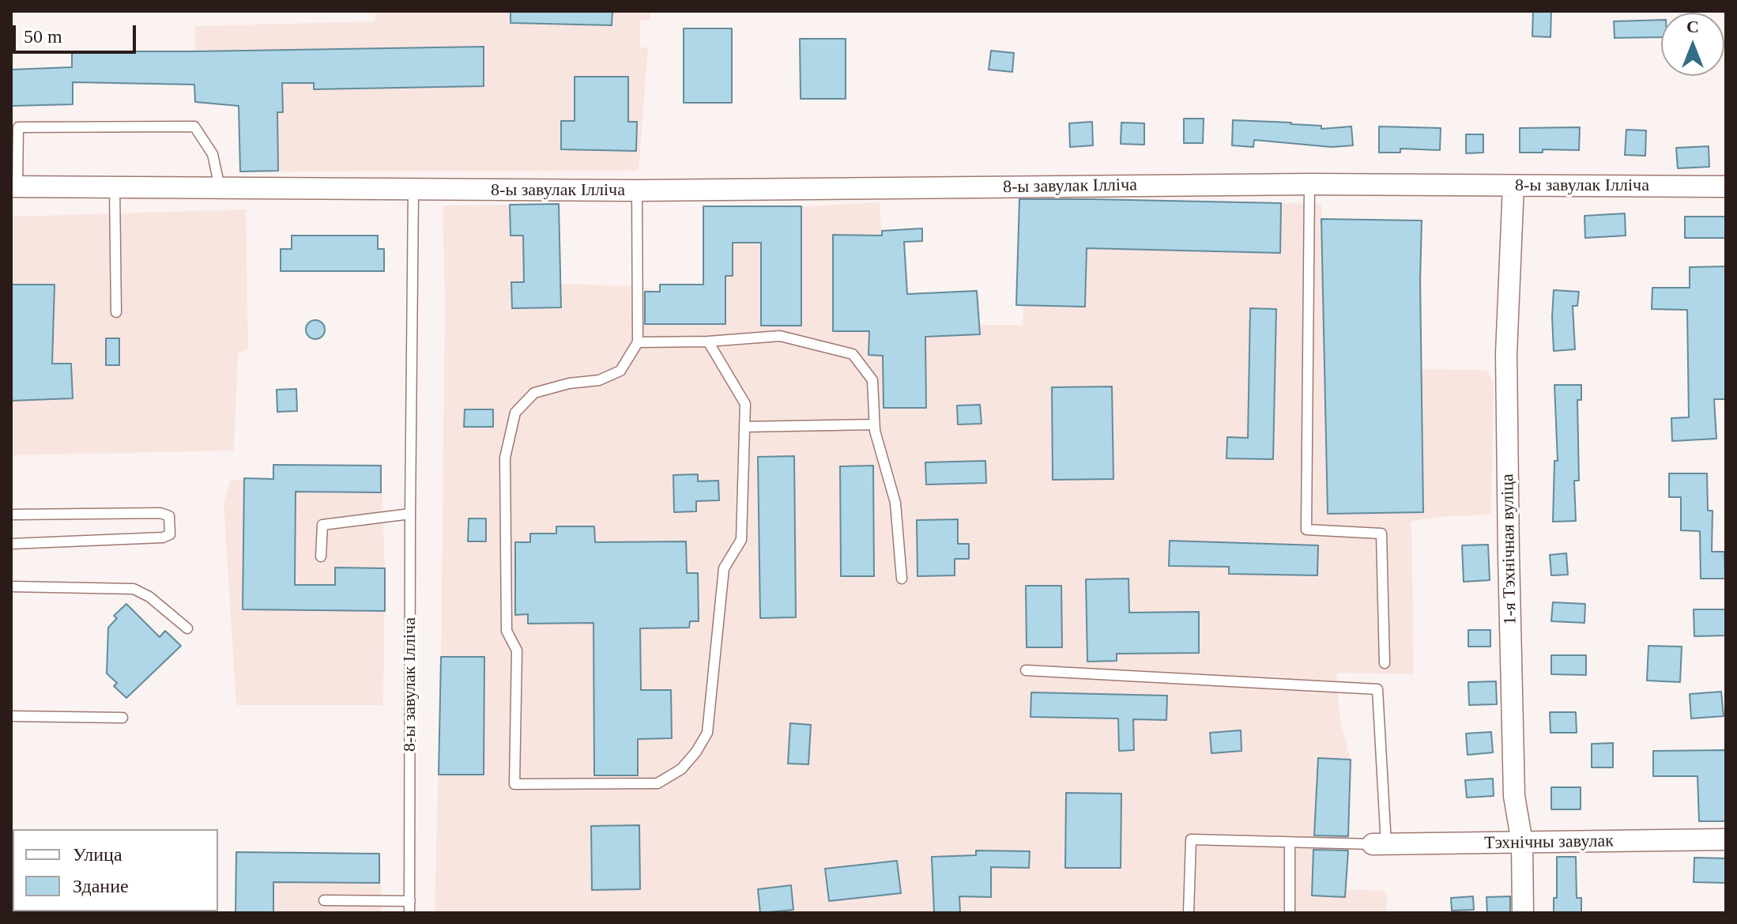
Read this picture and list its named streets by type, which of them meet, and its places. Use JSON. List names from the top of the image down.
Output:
{
  "streets": {
    "street": ["8-ы завулак Ілліча", "1-я Тэхнічная вуліца", "Тэхнічны завулак"]
  },
  "crossings": [
    ["8-ы завулак Ілліча", "1-я Тэхнічная вуліца"],
    ["1-я Тэхнічная вуліца", "Тэхнічны завулак"]
  ],
  "legend": ["Улица", "Здание"],
  "scale_bar": "50 m",
  "north": "top"
}
